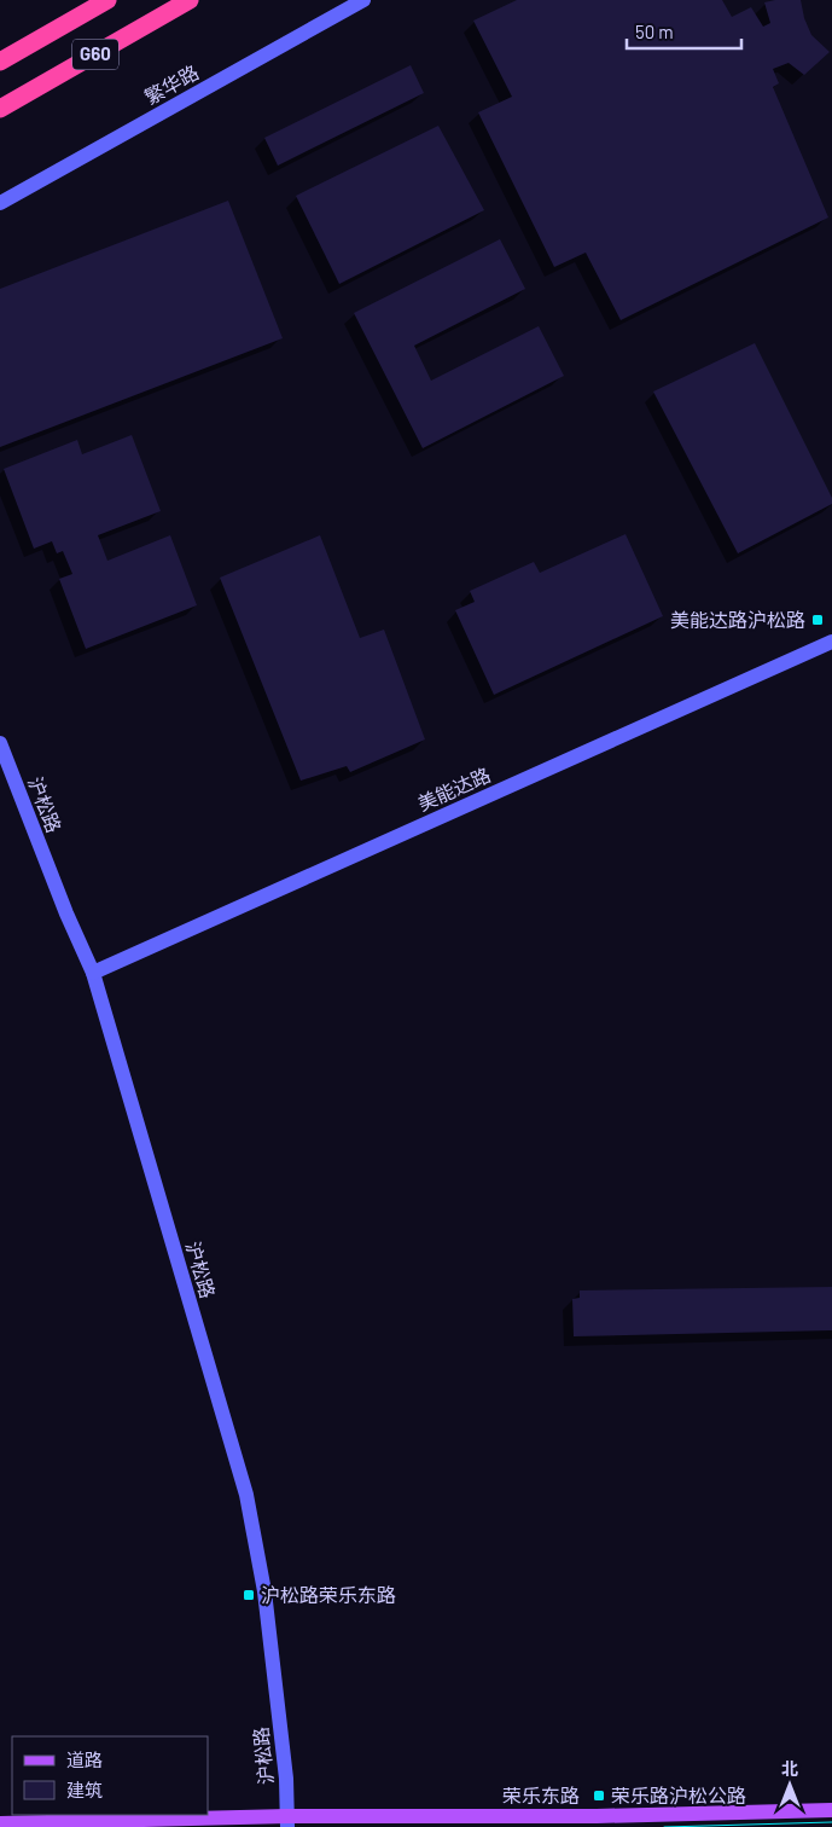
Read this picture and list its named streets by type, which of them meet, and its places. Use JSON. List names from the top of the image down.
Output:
{
  "streets": {
    "highway": ["G60"],
    "main road": [
      "繁华路",
      "美能达路",
      "沪松路",
      "荣乐东路"
    ]
  },
  "crossings": [
    ["美能达路", "沪松路"],
    ["沪松路", "荣乐东路"]
  ],
  "places": {
    "transit": ["美能达路沪松路", "沪松路荣乐东路", "荣乐路沪松公路"]
  },
  "legend": ["道路", "建筑"],
  "scale_bar": "50 m",
  "north": "top"
}
